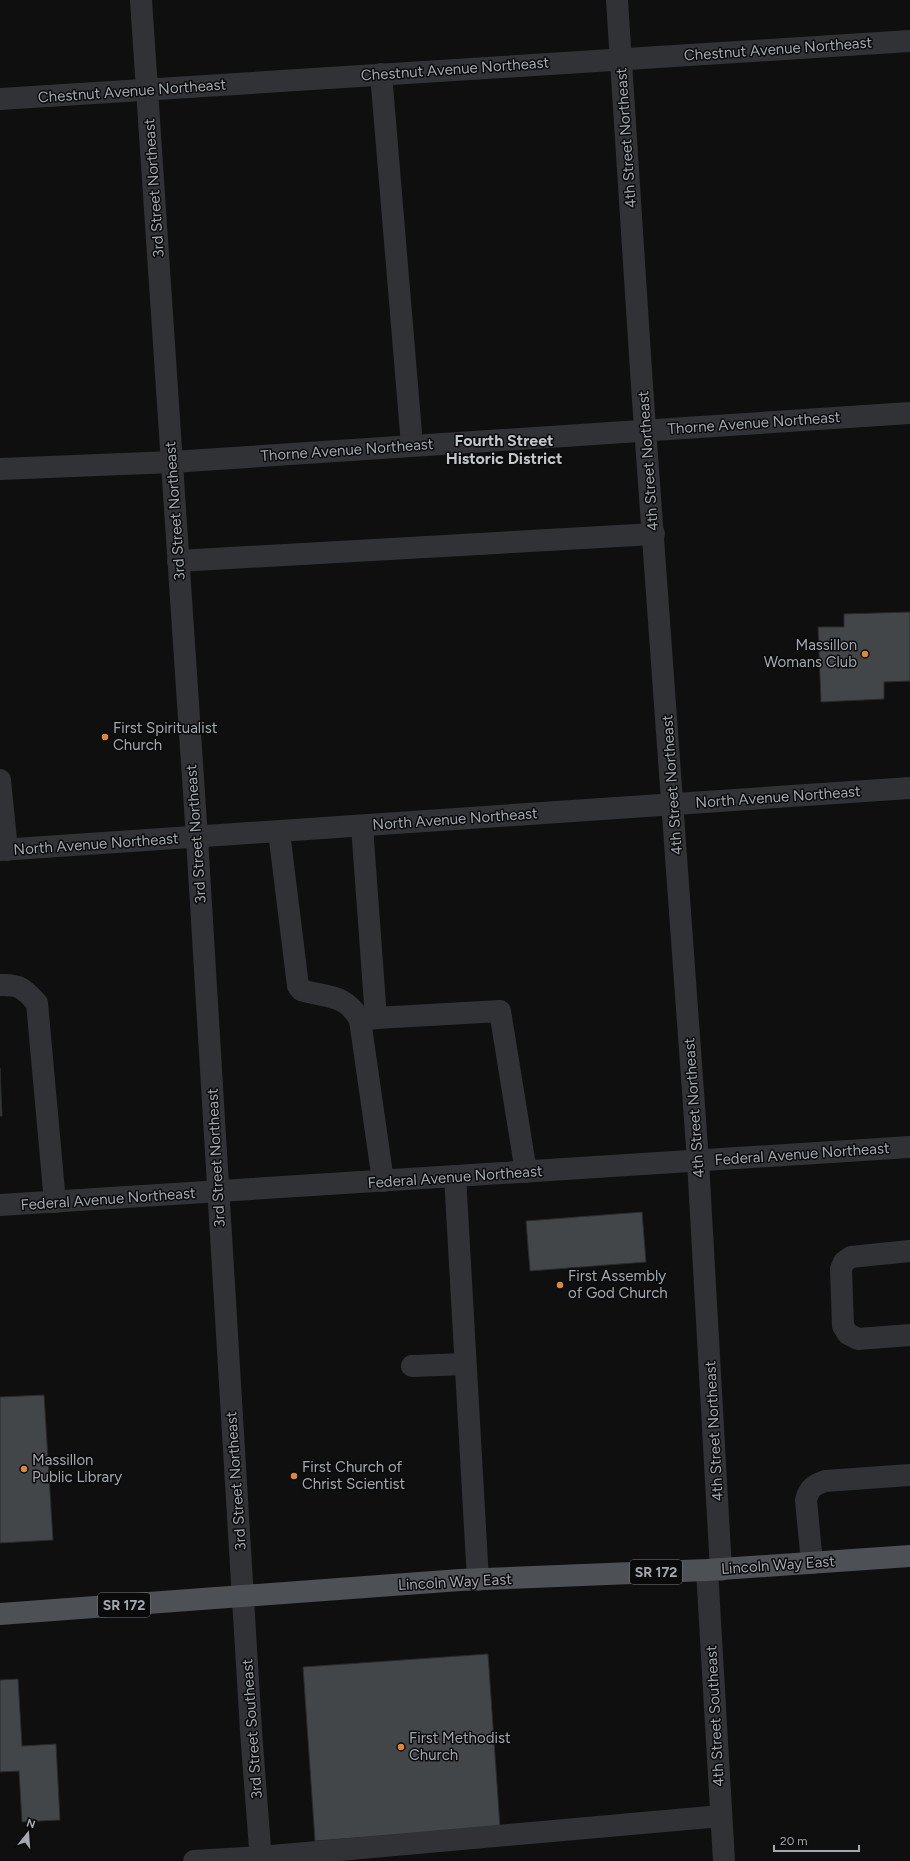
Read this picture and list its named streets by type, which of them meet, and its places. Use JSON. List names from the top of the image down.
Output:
{
  "streets": {
    "main road": ["Lincoln Way East", "SR 172"],
    "street": [
      "Chestnut Avenue Northeast",
      "4th Street Northeast",
      "3rd Street Northeast",
      "Thorne Avenue Northeast",
      "North Avenue Northeast",
      "Federal Avenue Northeast",
      "4th Street Southeast",
      "3rd Street Southeast"
    ]
  },
  "crossings": [
    ["Chestnut Avenue Northeast", "4th Street Northeast"],
    ["Chestnut Avenue Northeast", "3rd Street Northeast"],
    ["4th Street Northeast", "Thorne Avenue Northeast"],
    ["4th Street Northeast", "North Avenue Northeast"],
    ["4th Street Northeast", "Federal Avenue Northeast"],
    ["4th Street Northeast", "Lincoln Way East"],
    ["4th Street Northeast", "4th Street Southeast"],
    ["3rd Street Northeast", "Thorne Avenue Northeast"],
    ["3rd Street Northeast", "North Avenue Northeast"],
    ["3rd Street Northeast", "Federal Avenue Northeast"],
    ["3rd Street Northeast", "Lincoln Way East"],
    ["3rd Street Northeast", "3rd Street Southeast"],
    ["Lincoln Way East", "4th Street Southeast"],
    ["Lincoln Way East", "3rd Street Southeast"]
  ],
  "districts": ["Fourth Street Historic District"],
  "places": [
    "Massillon Womans Club",
    "First Spiritualist Church",
    "First Assembly of God Church",
    "Massillon Public Library",
    "First Church of Christ Scientist",
    "First Methodist Church"
  ],
  "scale_bar": "20 m",
  "north": "top"
}
